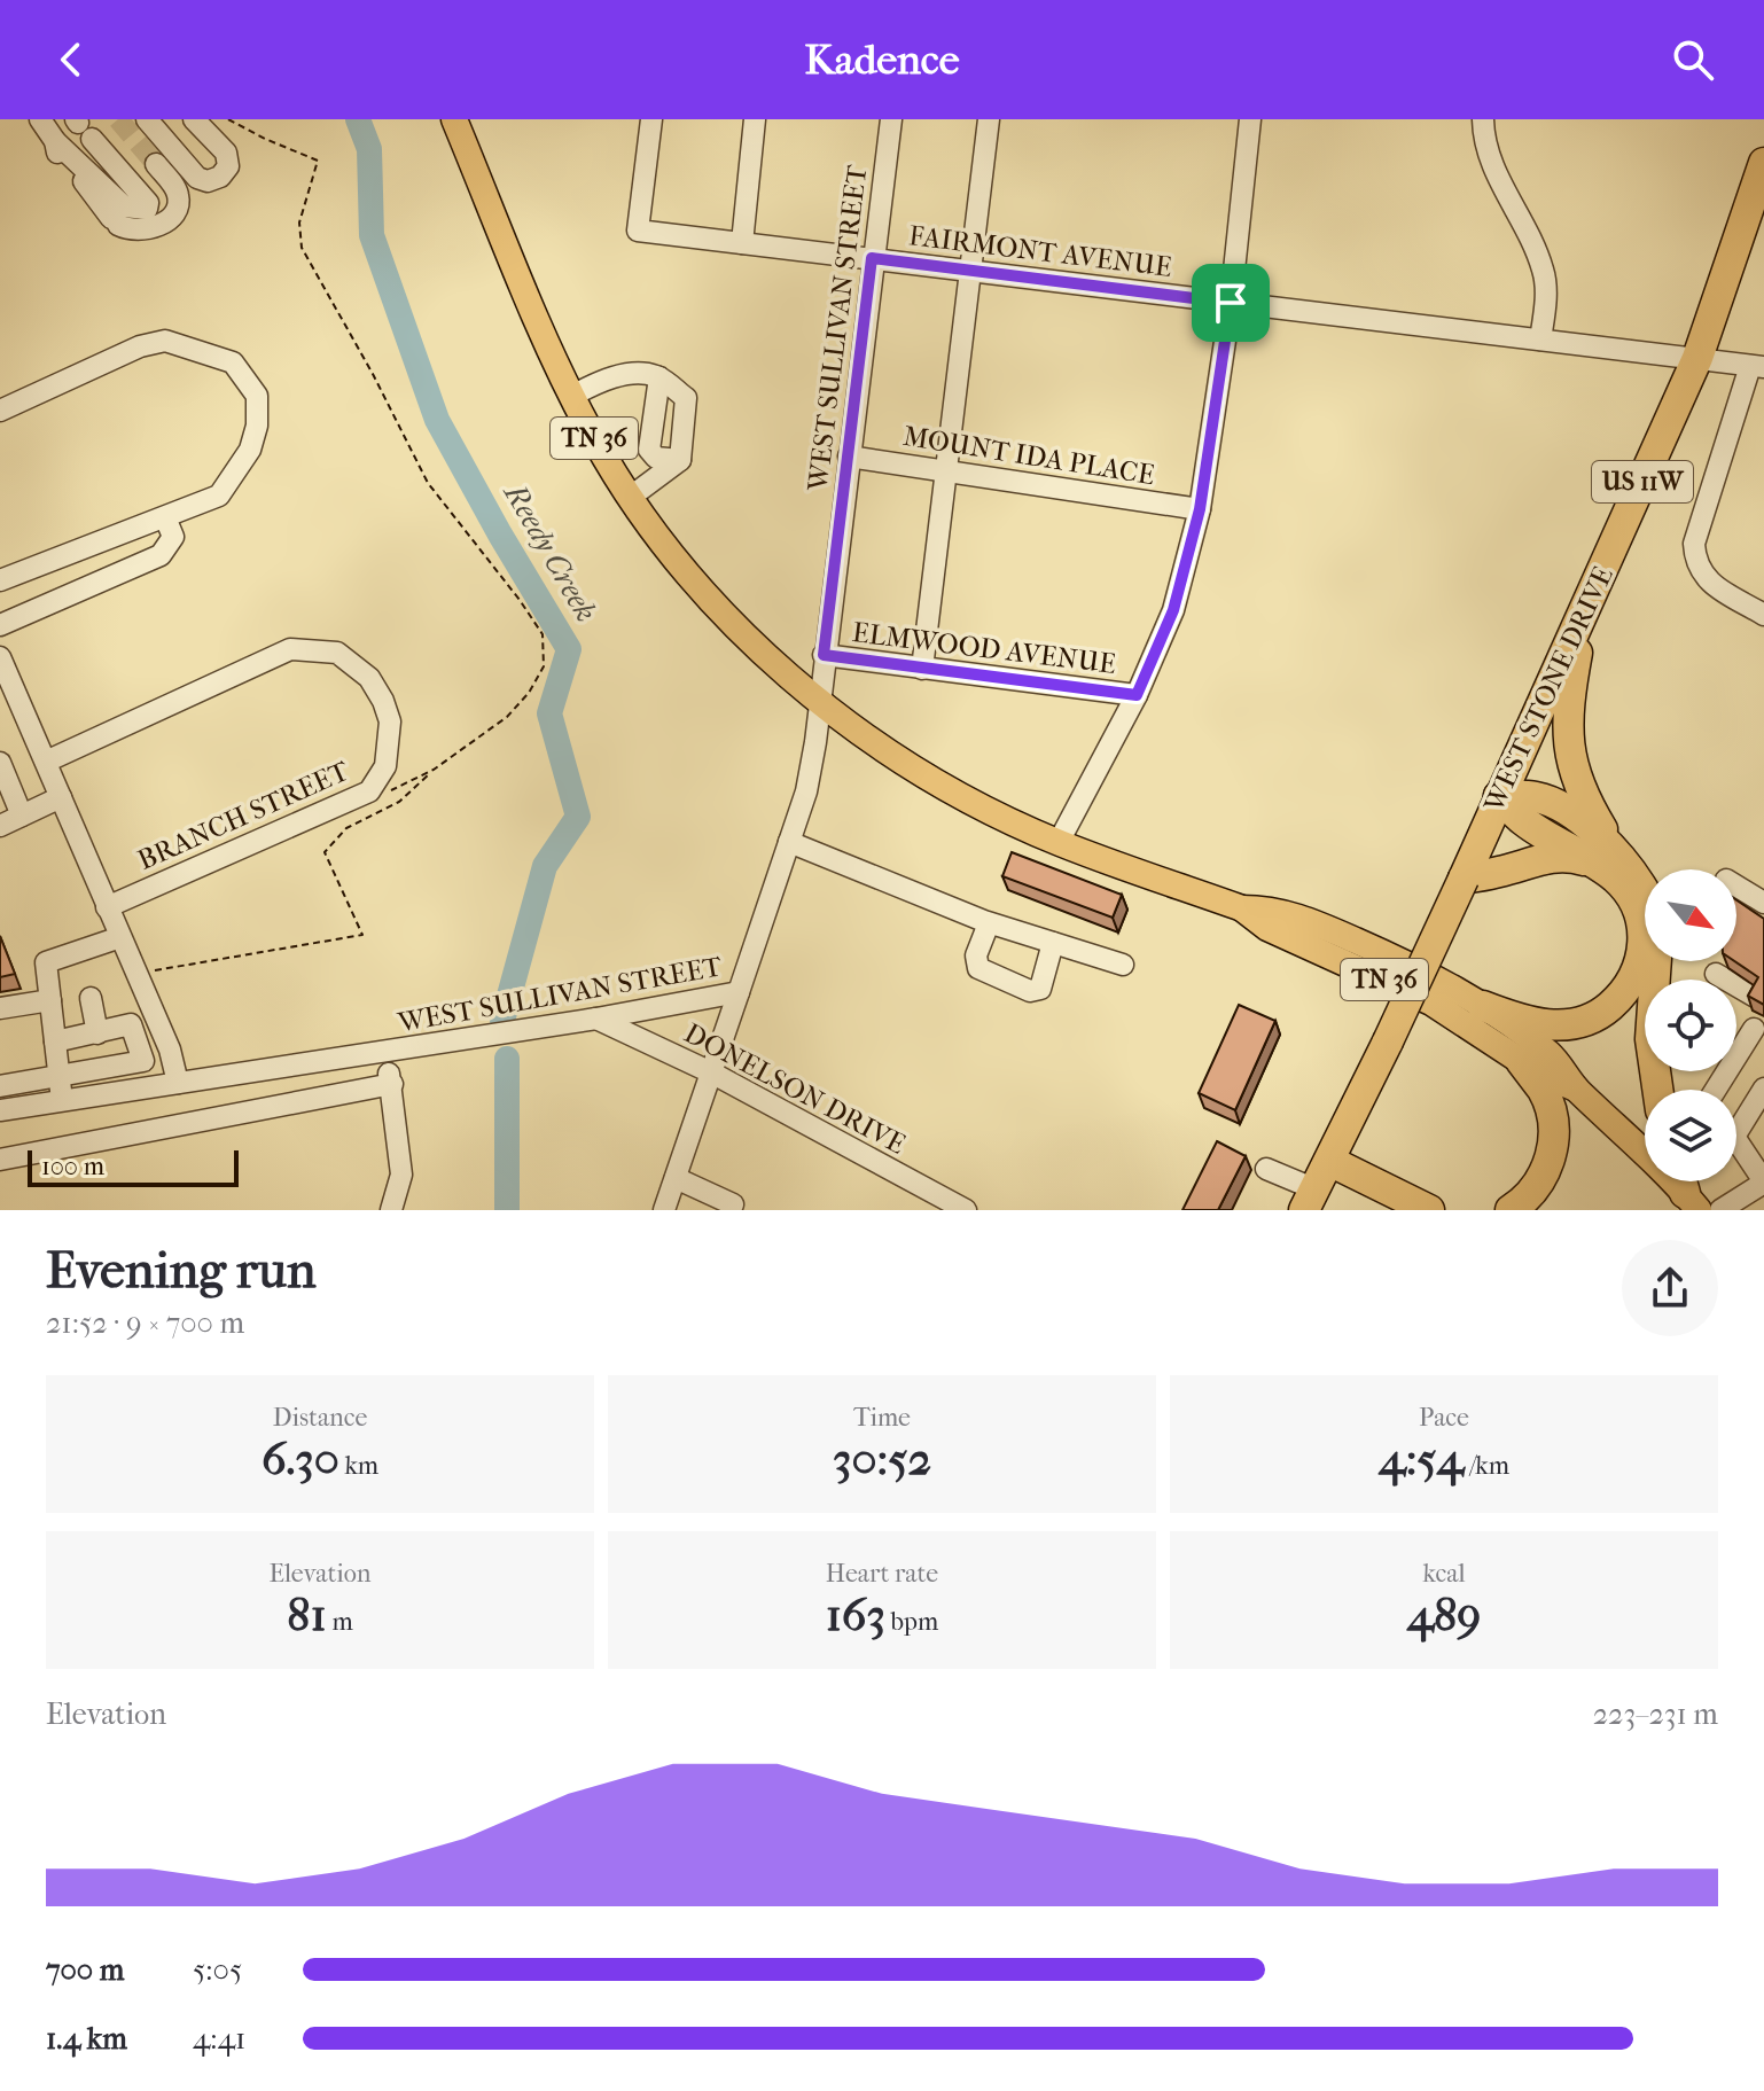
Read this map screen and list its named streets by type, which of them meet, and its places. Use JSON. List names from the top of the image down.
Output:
{
  "streets": {
    "highway": ["US 11W", "WEST STONE DRIVE"],
    "main road": ["TN 36"],
    "street": [
      "FAIRMONT AVENUE",
      "WEST SULLIVAN STREET",
      "MOUNT IDA PLACE",
      "ELMWOOD AVENUE",
      "BRANCH STREET",
      "DONELSON DRIVE"
    ]
  },
  "crossings": [
    ["FAIRMONT AVENUE", "WEST SULLIVAN STREET"],
    ["FAIRMONT AVENUE", "WEST STONE DRIVE"],
    ["WEST SULLIVAN STREET", "TN 36"],
    ["WEST SULLIVAN STREET", "MOUNT IDA PLACE"],
    ["WEST SULLIVAN STREET", "ELMWOOD AVENUE"],
    ["WEST SULLIVAN STREET", "DONELSON DRIVE"]
  ],
  "water": ["Reedy Creek"],
  "scale_bar": "100 m",
  "north": "bottom right",
  "page": {
    "header": "Kadence",
    "scale": "100 m",
    "heading": ["Evening run", "21:52 · 9 × 700 m"],
    "stats": [
      ["Distance", "6.30 km"],
      ["Time", "30:52"],
      ["Pace", "4:54 /km"],
      ["Elevation", "81 m"],
      ["Heart rate", "163 bpm"],
      ["kcal", "489"]
    ],
    "chart": ["Elevation", "223–231 m"],
    "list": [
      {
        "name": "700 m",
        "note": "5:05"
      },
      {
        "name": "1.4 km",
        "note": "4:41"
      }
    ]
  }
}
